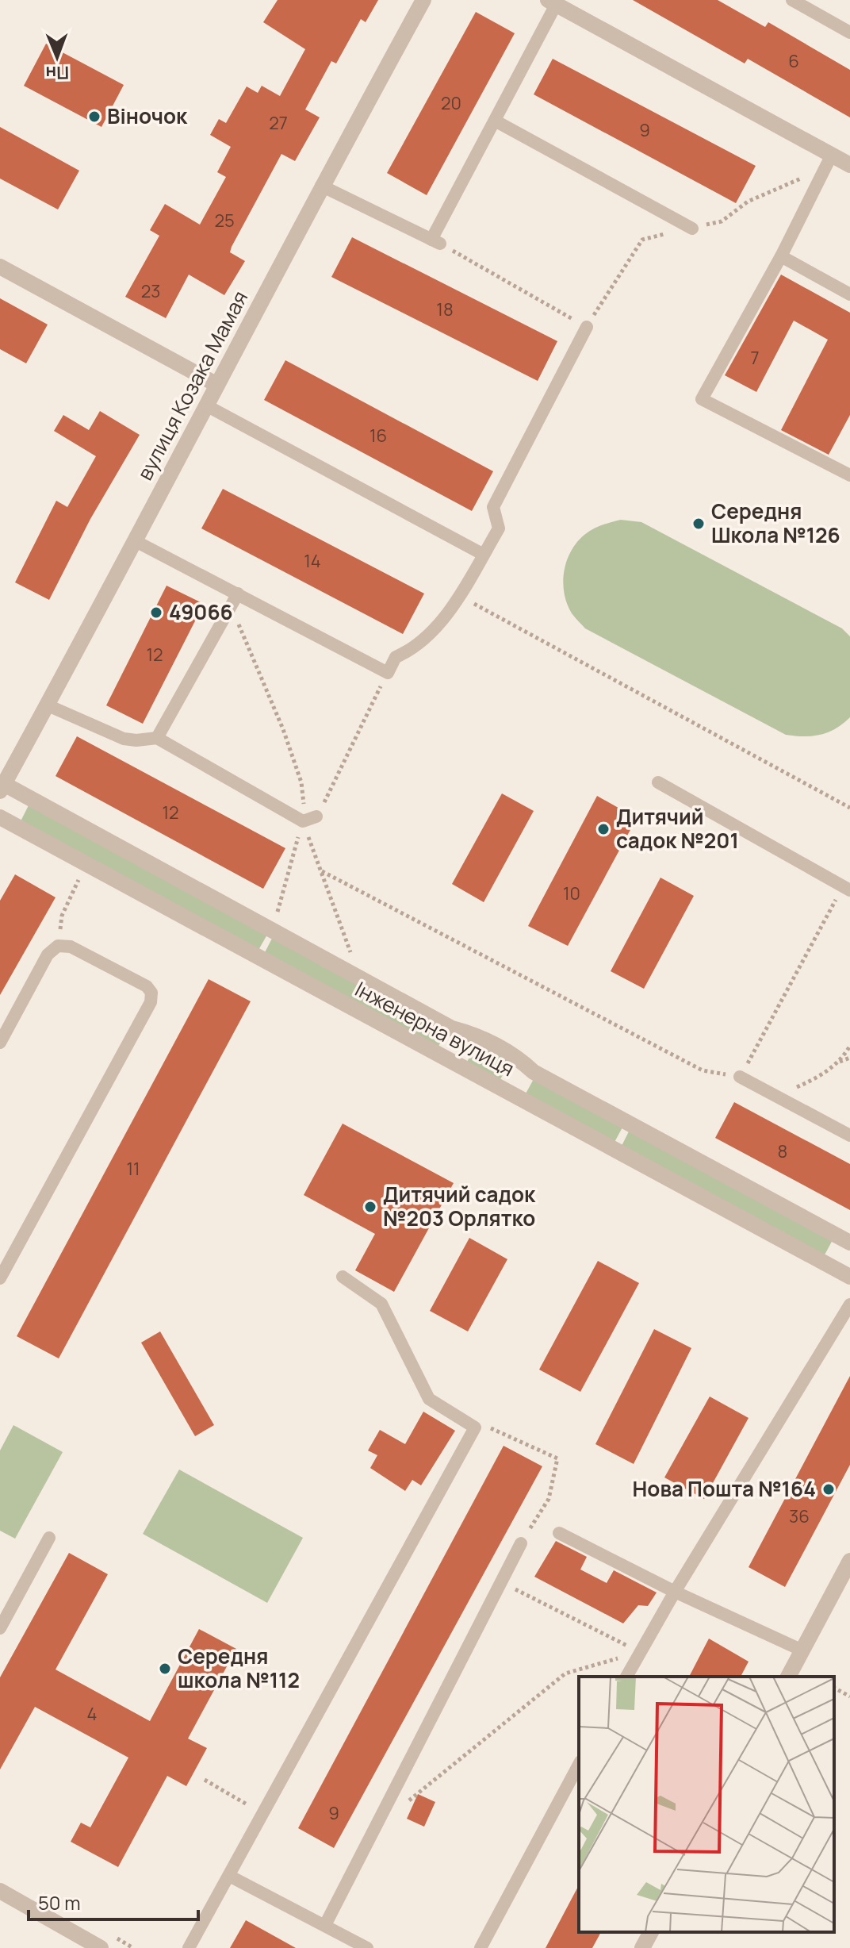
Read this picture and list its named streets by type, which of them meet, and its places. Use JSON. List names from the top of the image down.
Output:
{
  "streets": {
    "street": ["вулиця Козака Мамая", "Інженерна вулиця"]
  },
  "crossings": [
    ["вулиця Козака Мамая", "Інженерна вулиця"]
  ],
  "places": [
    "Віночок",
    "Середня Школа №126",
    "49066",
    "Дитячий садок №201",
    "Дитячий садок №203 Орлятко",
    "Нова Пошта №164",
    "Середня школа №112"
  ],
  "house_numbers": [
    "6",
    "20",
    "27",
    "9",
    "25",
    "23",
    "18",
    "7",
    "16",
    "14",
    "12",
    "12",
    "10",
    "8",
    "11",
    "36",
    "4",
    "9"
  ],
  "scale_bar": "50 m",
  "north": "bottom"
}
